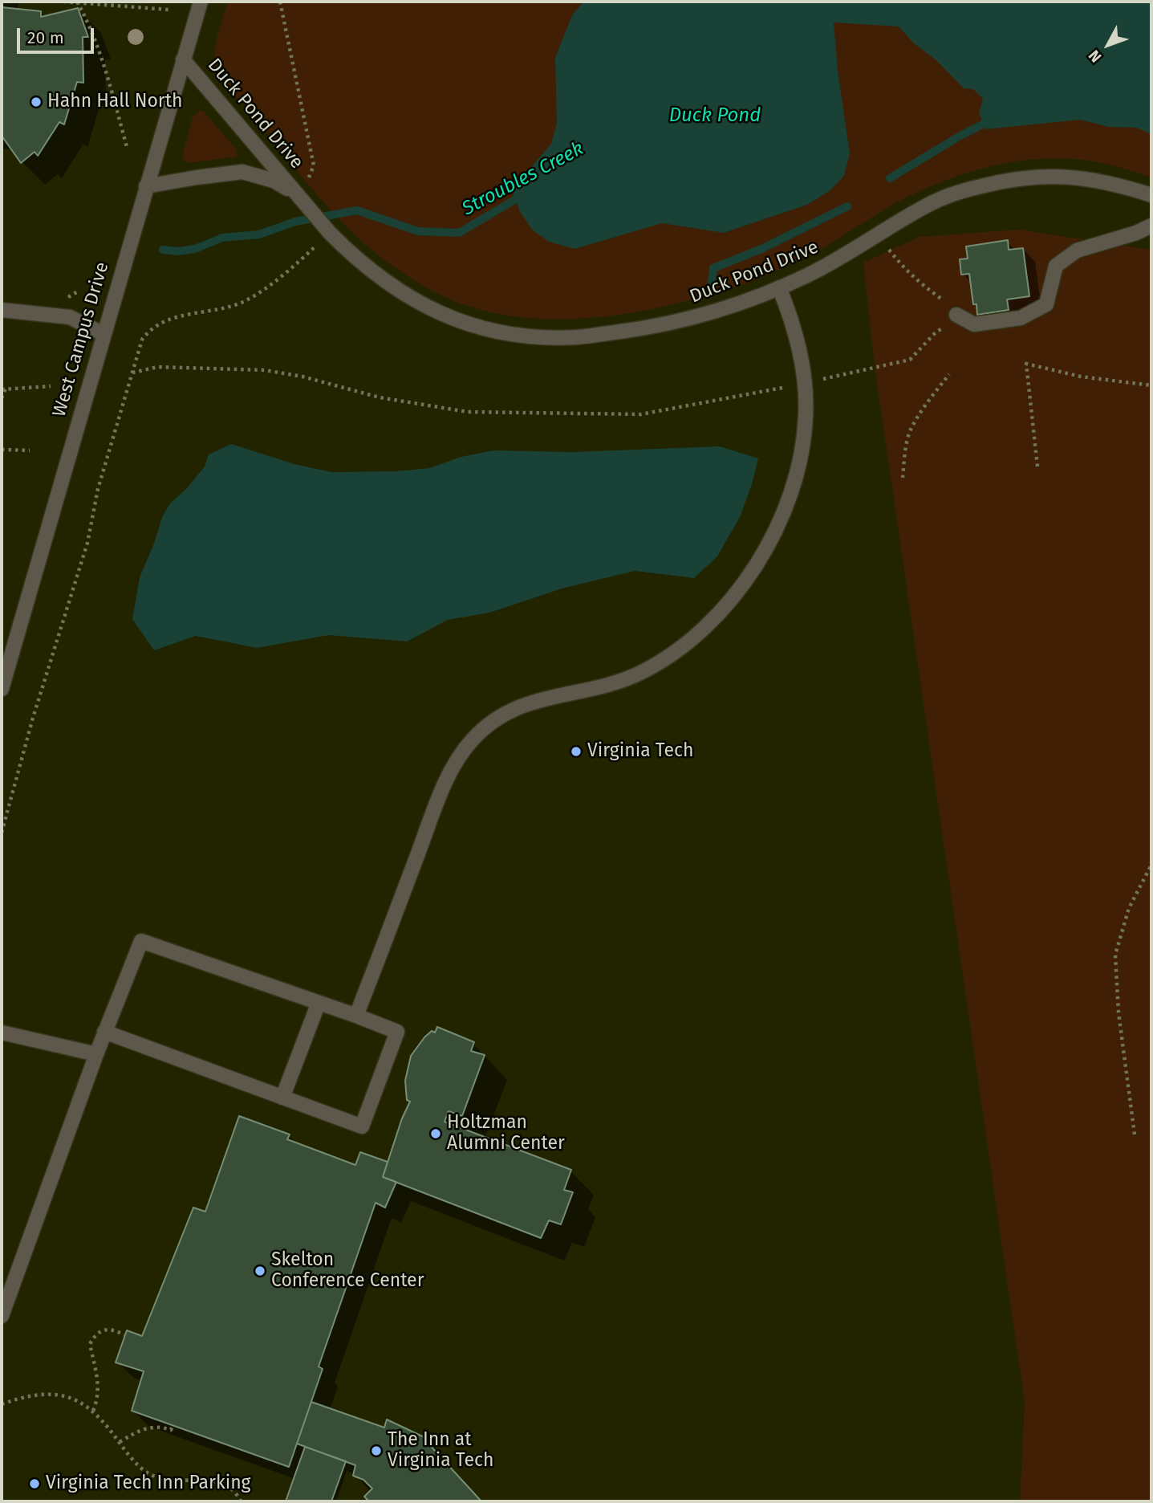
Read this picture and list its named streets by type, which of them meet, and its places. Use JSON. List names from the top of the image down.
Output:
{
  "streets": {
    "street": ["Duck Pond Drive", "West Campus Drive"]
  },
  "crossings": [
    ["Duck Pond Drive", "West Campus Drive"]
  ],
  "water": ["Duck Pond", "Stroubles Creek"],
  "places": [
    "Hahn Hall North",
    "Virginia Tech",
    "Holtzman Alumni Center",
    "Skelton Conference Center",
    "The Inn at Virginia Tech",
    "Virginia Tech Inn Parking"
  ],
  "scale_bar": "20 m",
  "north": "bottom left"
}
